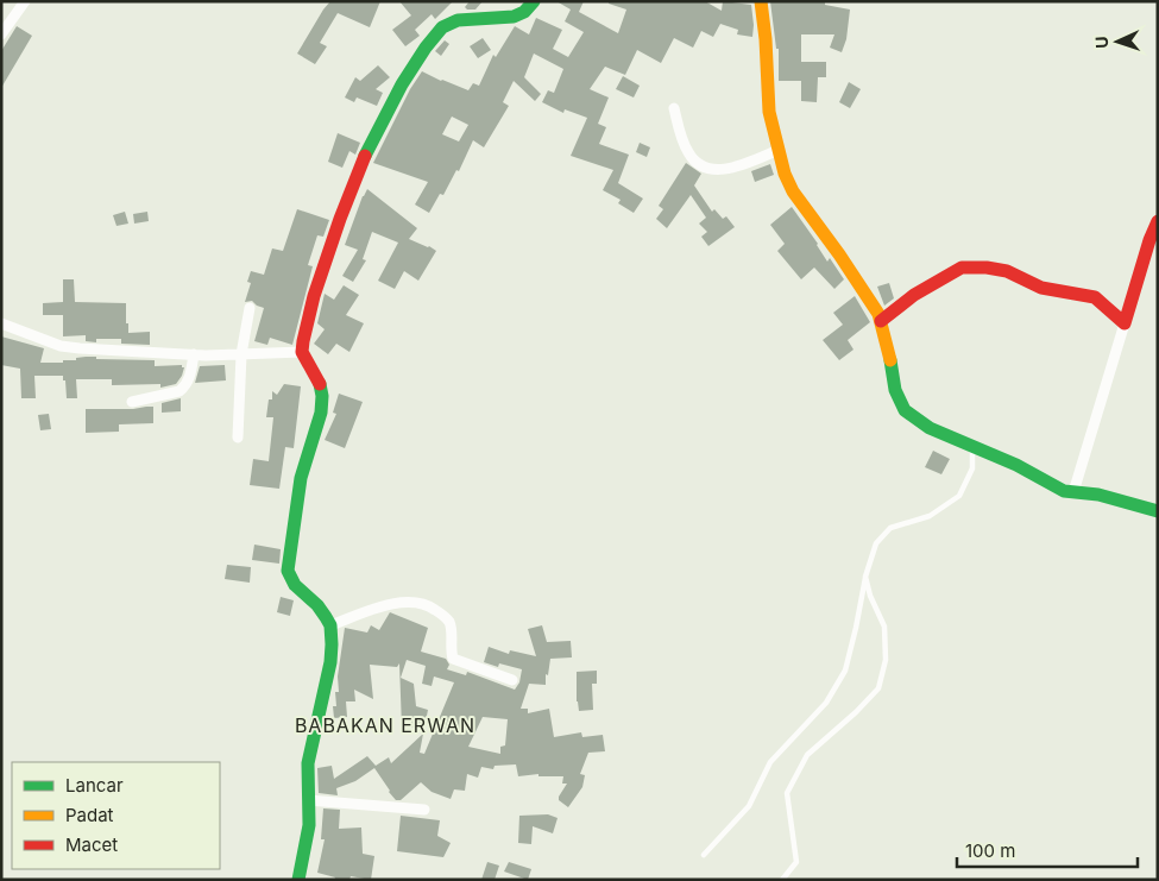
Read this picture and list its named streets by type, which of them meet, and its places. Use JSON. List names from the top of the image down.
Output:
{
  "districts": ["BABAKAN ERWAN"],
  "legend": ["Lancar", "Padat", "Macet"],
  "scale_bar": "100 m",
  "north": "left"
}
